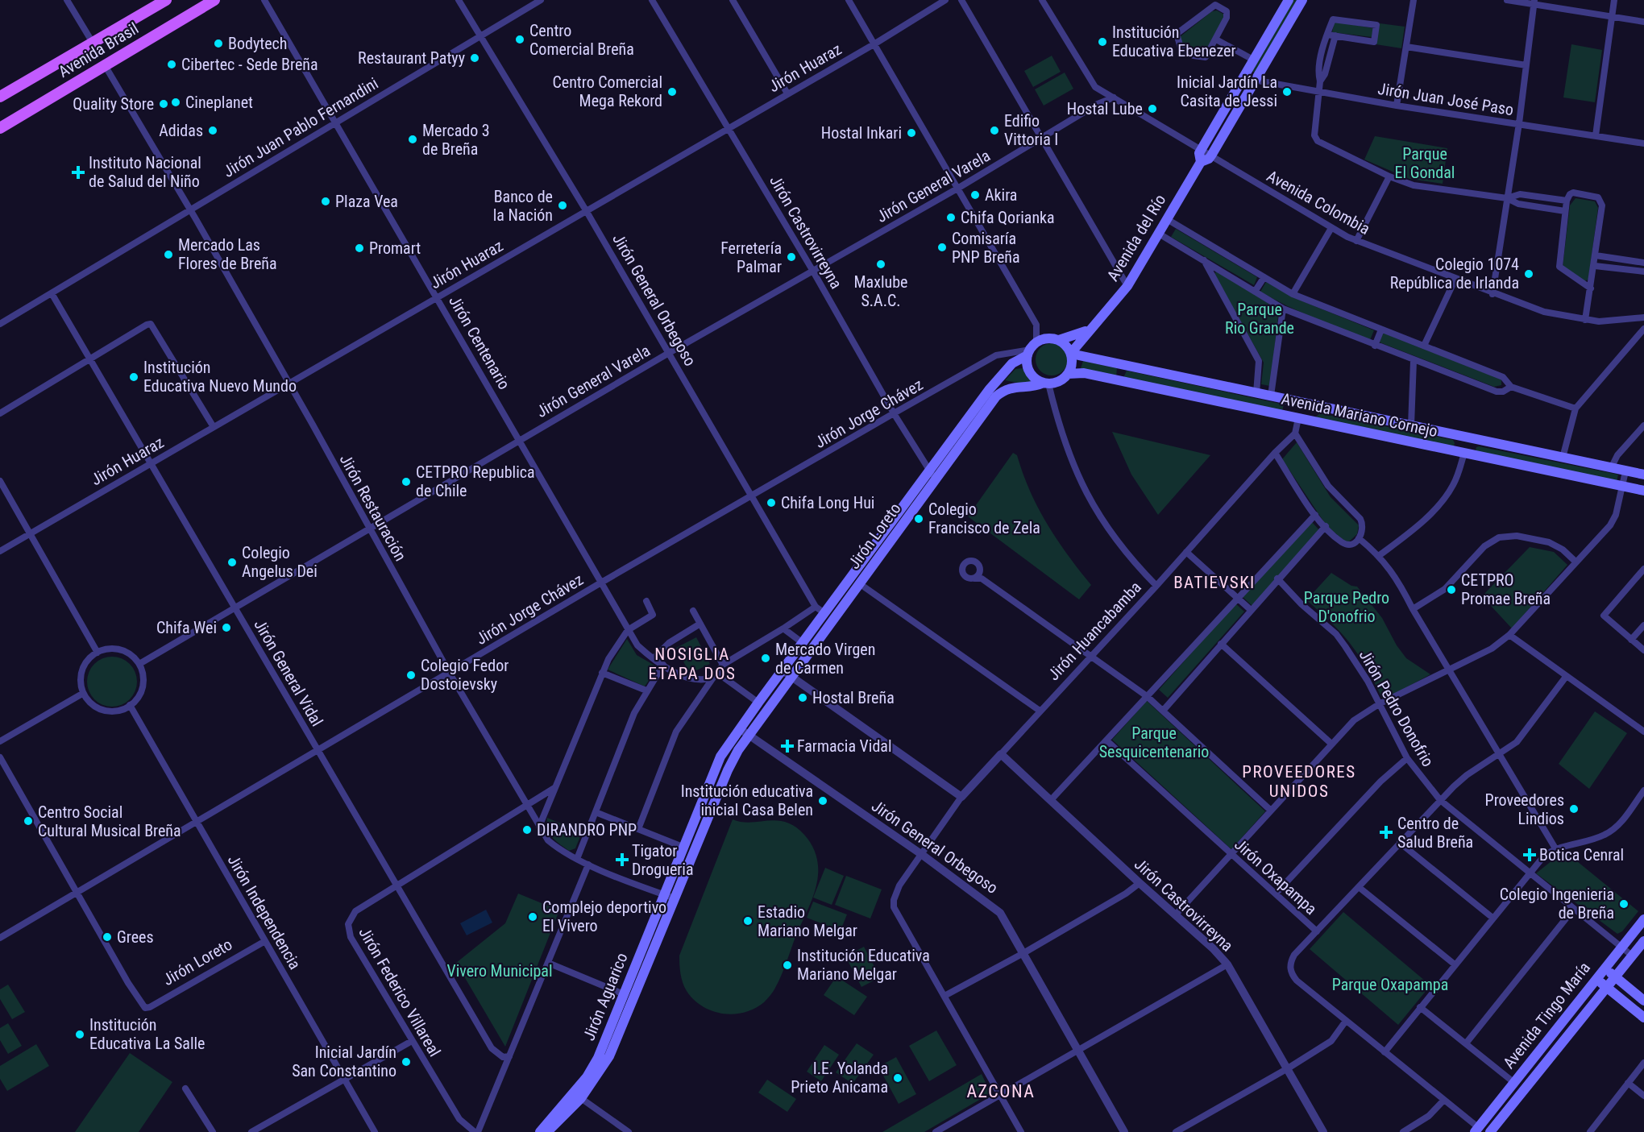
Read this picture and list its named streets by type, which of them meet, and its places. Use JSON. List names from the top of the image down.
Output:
{
  "streets": {
    "main road": [
      "Avenida Brasil",
      "Avenida del Río",
      "Avenida Mariano Cornejo",
      "Jirón Loreto",
      "Jirón Aguarico",
      "Avenida Tingo María"
    ],
    "street": [
      "Jirón Huaraz",
      "Jirón Juan José Paso",
      "Jirón Juan Pablo Fernandini",
      "Jirón General Varela",
      "Avenida Colombia",
      "Jirón Castrovirreyna",
      "Jirón General Orbegoso",
      "Jirón Centenario",
      "Jirón Jorge Chávez",
      "Jirón Restauración",
      "Jirón Huancabamba",
      "Jirón General Vidal",
      "Jirón Pedro Donofrio",
      "Jirón Oxapampa",
      "Jirón Independencia",
      "Jirón Federico Villareal"
    ]
  },
  "crossings": [
    ["Avenida Brasil", "Jirón Restauración"],
    ["Jirón Huaraz", "Jirón Castrovirreyna"],
    ["Jirón Huaraz", "Jirón General Orbegoso"],
    ["Jirón Huaraz", "Jirón Centenario"],
    ["Jirón Huaraz", "Jirón Restauración"],
    ["Jirón Huaraz", "Jirón General Vidal"],
    ["Jirón Juan José Paso", "Avenida del Río"],
    ["Jirón Juan Pablo Fernandini", "Jirón General Orbegoso"],
    ["Jirón Juan Pablo Fernandini", "Jirón Centenario"],
    ["Jirón Juan Pablo Fernandini", "Jirón Restauración"],
    ["Jirón Juan Pablo Fernandini", "Jirón General Vidal"],
    ["Jirón General Varela", "Avenida Colombia"],
    ["Jirón General Varela", "Jirón Castrovirreyna"],
    ["Jirón General Varela", "Jirón General Orbegoso"],
    ["Jirón General Varela", "Jirón Centenario"],
    ["Jirón General Varela", "Jirón Restauración"],
    ["Jirón General Varela", "Jirón General Vidal"],
    ["Jirón General Varela", "Jirón Independencia"],
    ["Avenida Colombia", "Avenida del Río"],
    ["Jirón Castrovirreyna", "Jirón Jorge Chávez"],
    ["Jirón Castrovirreyna", "Jirón Loreto"],
    ["Jirón Castrovirreyna", "Jirón Huancabamba"],
    ["Avenida del Río", "Jirón Jorge Chávez"],
    ["Avenida del Río", "Avenida Mariano Cornejo"],
    ["Avenida del Río", "Jirón Loreto"],
    ["Jirón General Orbegoso", "Jirón Jorge Chávez"],
    ["Jirón General Orbegoso", "Jirón Loreto"],
    ["Jirón General Orbegoso", "Jirón Huancabamba"],
    ["Jirón General Orbegoso", "Jirón Aguarico"],
    ["Jirón Centenario", "Jirón Jorge Chávez"],
    ["Jirón Jorge Chávez", "Avenida Mariano Cornejo"],
    ["Jirón Jorge Chávez", "Jirón Restauración"],
    ["Jirón Jorge Chávez", "Jirón Loreto"],
    ["Jirón Jorge Chávez", "Jirón General Vidal"],
    ["Jirón Jorge Chávez", "Jirón Independencia"],
    ["Avenida Mariano Cornejo", "Jirón Loreto"],
    ["Jirón Restauración", "Jirón Federico Villareal"],
    ["Jirón Restauración", "Jirón Aguarico"],
    ["Jirón Loreto", "Jirón Independencia"],
    ["Jirón Loreto", "Jirón Aguarico"],
    ["Jirón General Vidal", "Jirón Federico Villareal"],
    ["Jirón Pedro Donofrio", "Avenida Tingo María"],
    ["Jirón Oxapampa", "Avenida Tingo María"]
  ],
  "districts": [
    "BATIEVSKI",
    "NOSIGLIA ETAPA DOS",
    "PROVEEDORES UNIDOS",
    "AZCONA"
  ],
  "parks": [
    "Parque El Gondal",
    "Parque Rio Grande",
    "Parque Pedro D'onofrio",
    "Parque Sesquicentenario",
    "Vivero Municipal",
    "Parque Oxapampa"
  ],
  "places": {
    "other": [
      "Centro Comercial Breña",
      "Institución Educativa Ebenezer",
      "Bodytech",
      "Restaurant Patyy",
      "Cibertec - Sede Breña",
      "Centro Comercial Mega Rekord",
      "Inicial Jardín La Casita de Jessi",
      "Cineplanet",
      "Quality Store",
      "Hostal Lube",
      "Adidas",
      "Edifio Vittoria I",
      "Hostal Inkari",
      "Mercado 3 de Breña",
      "Akira",
      "Plaza Vea",
      "Banco de la Nación",
      "Chifa Qorianka",
      "Comisaría PNP Breña",
      "Promart",
      "Mercado Las Flores de Breña",
      "Ferretería Palmar",
      "Maxlube S.A.C.",
      "Colegio 1074 República de Irlanda",
      "Institución Educativa Nuevo Mundo",
      "CETPRO Republica de Chile",
      "Chifa Long Hui",
      "Colegio Francisco de Zela",
      "Colegio Angelus Dei",
      "CETPRO Promae Breña",
      "Chifa Wei",
      "Mercado Virgen de Carmen",
      "Colegio Fedor Dostoievsky",
      "Hostal Breña",
      "Institución educativa inicial Casa Belen",
      "Proveedores Lindios",
      "Centro Social Cultural Musical Breña",
      "DIRANDRO PNP",
      "Colegio Ingenieria de Breña",
      "Complejo deportivo El Vivero",
      "Estadio Mariano Melgar",
      "Grees",
      "Institución Educativa Mariano Melgar",
      "Institución Educativa La Salle",
      "Inicial Jardín San Constantino",
      "I.E. Yolanda Prieto Anicama"
    ],
    "health": [
      "Instituto Nacional de Salud del Niño",
      "Farmacia Vidal",
      "Centro de Salud Breña",
      "Botica Cenral",
      "Tigator Drogueria"
    ]
  }
}
